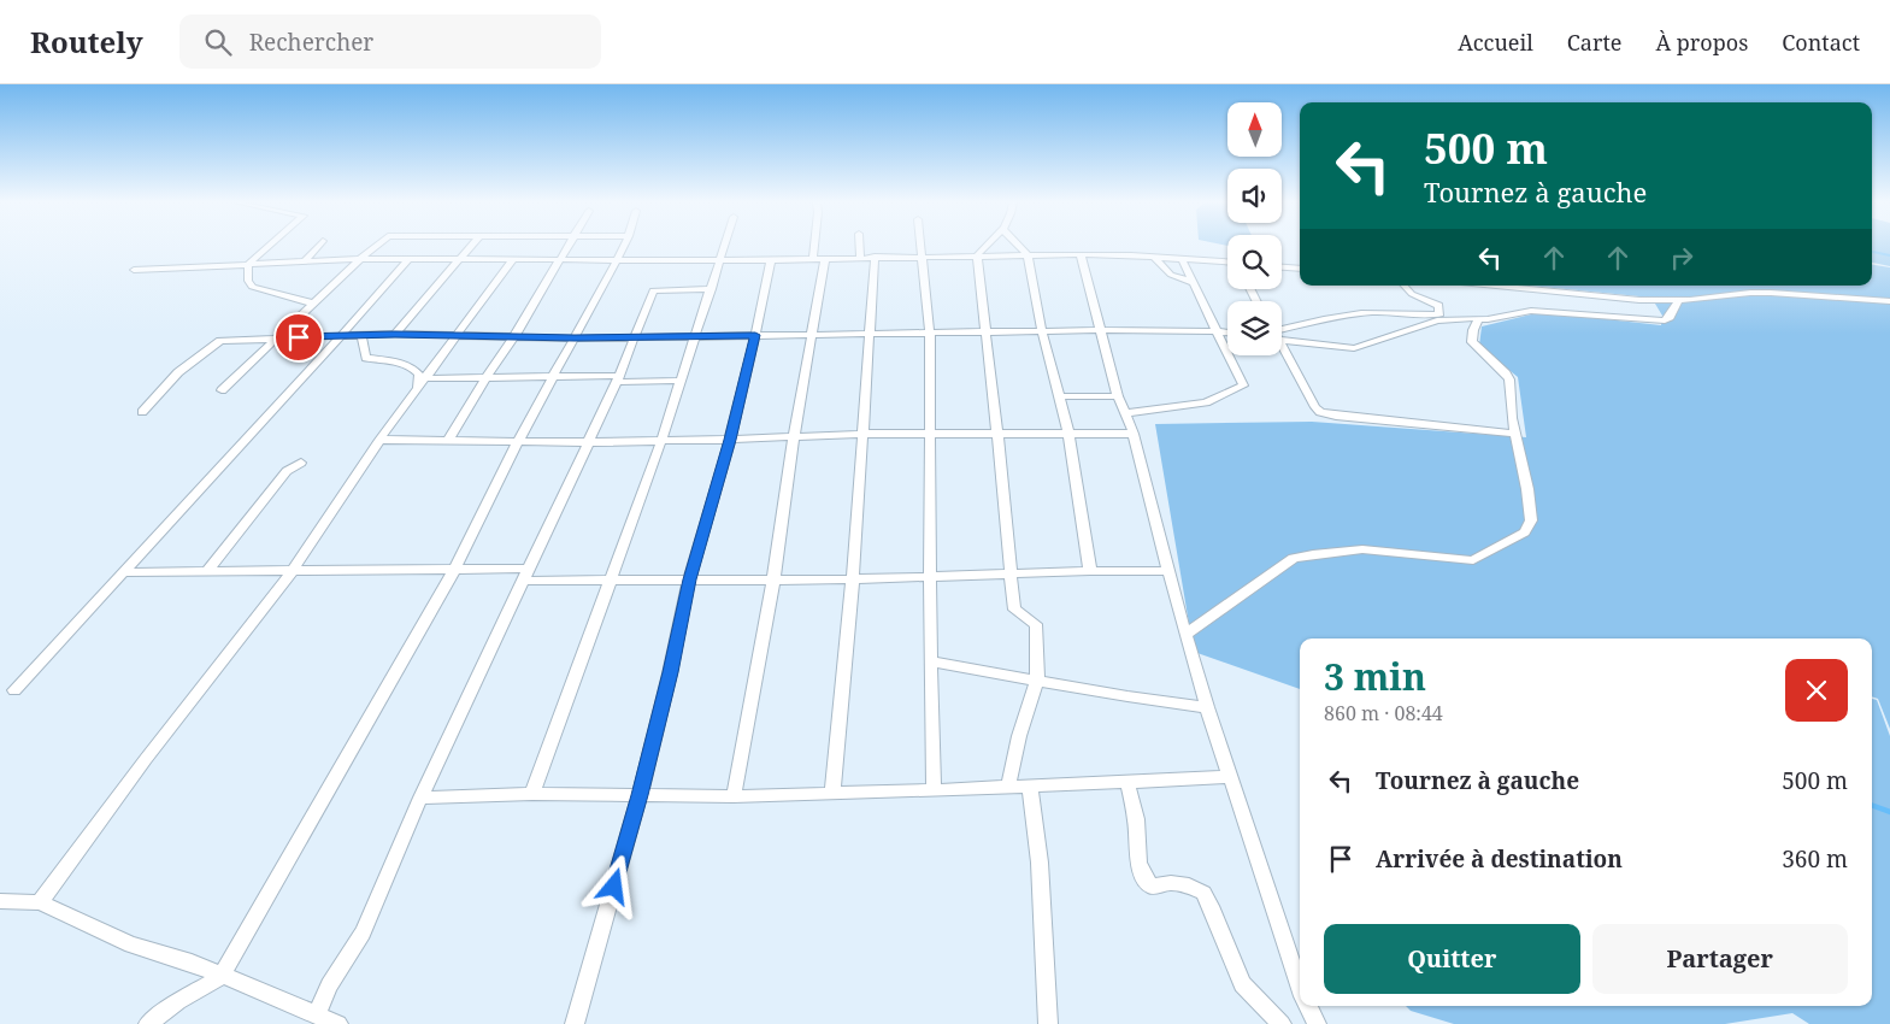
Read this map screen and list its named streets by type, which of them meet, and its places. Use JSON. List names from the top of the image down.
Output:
{
  "north": "top",
  "page": {
    "header": "Routely",
    "search": "Rechercher",
    "nav": [
      "Accueil",
      "Carte",
      "À propos",
      "Contact"
    ],
    "turn": ["500 m", "Tournez à gauche"],
    "heading": ["3 min", "860 m · 08:44"],
    "list": [
      {
        "name": "Tournez à gauche",
        "value": "500 m"
      },
      {
        "name": "Arrivée à destination",
        "value": "360 m"
      }
    ],
    "buttons": ["Quitter", "Partager"]
  }
}
